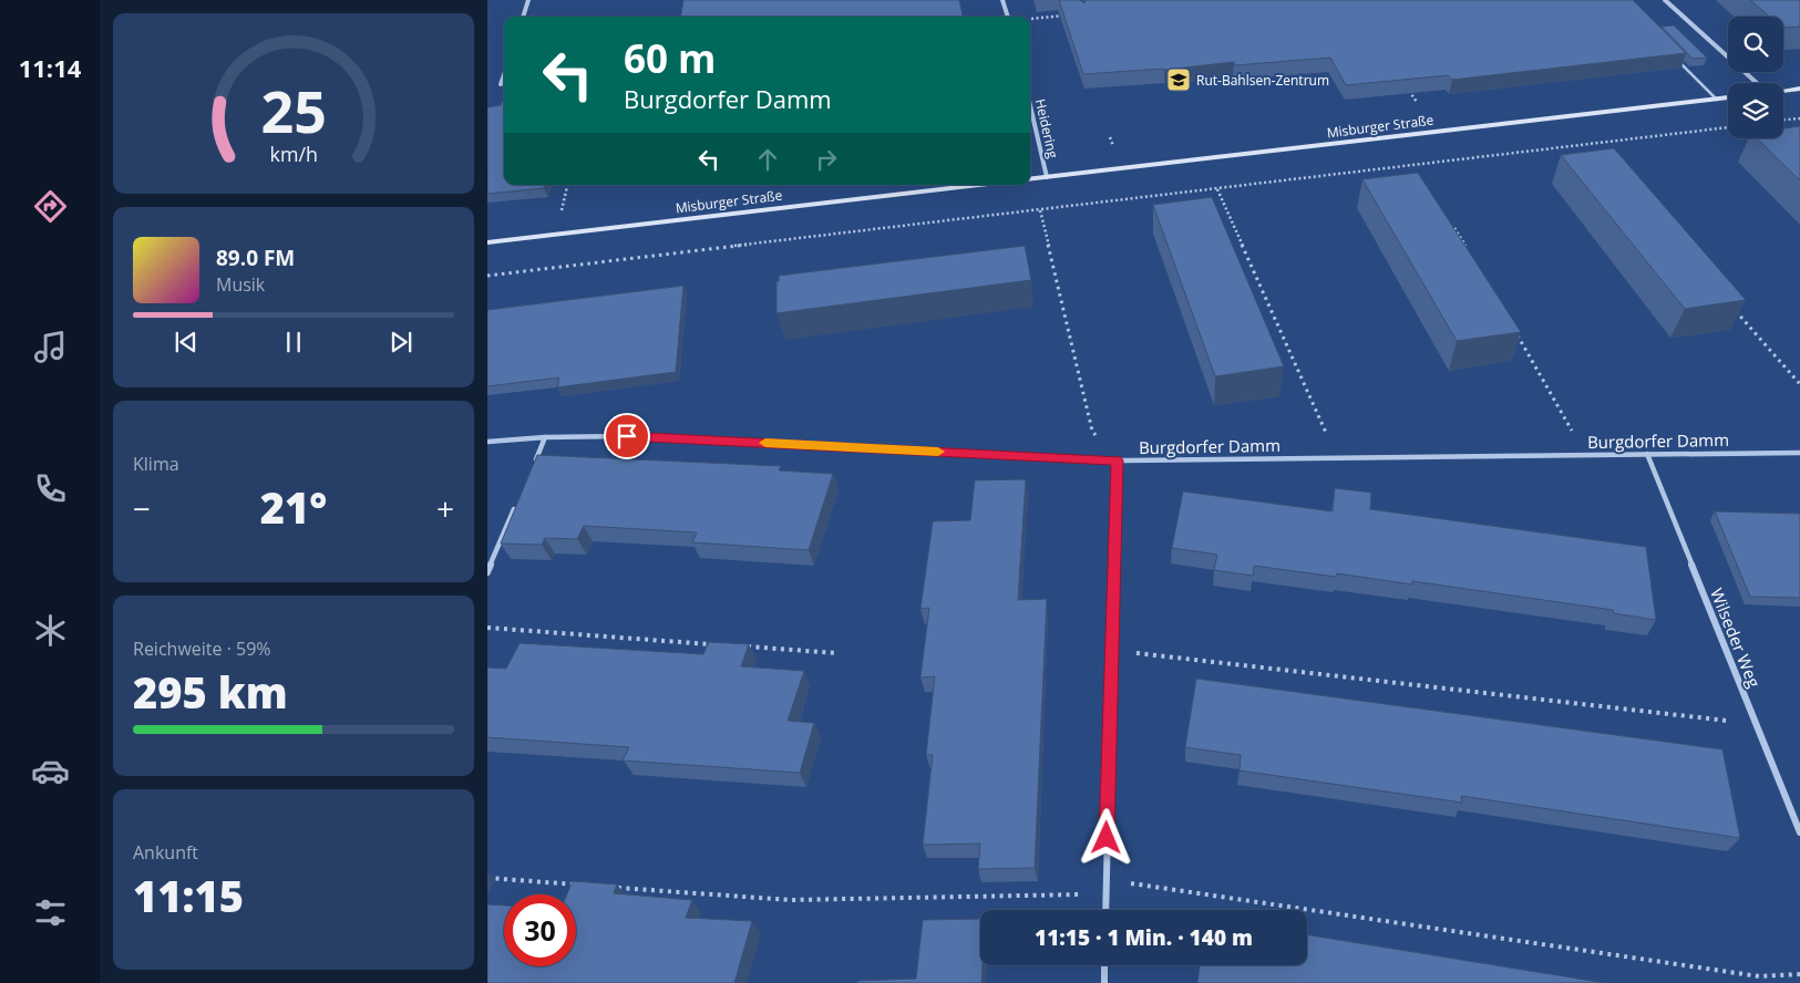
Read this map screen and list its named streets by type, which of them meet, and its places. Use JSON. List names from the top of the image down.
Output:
{
  "streets": {
    "street": [
      "Misburger Straße",
      "Heidering",
      "Burgdorfer Damm",
      "Wilseder Weg"
    ]
  },
  "crossings": [
    ["Misburger Straße", "Heidering"],
    ["Burgdorfer Damm", "Wilseder Weg"]
  ],
  "places": {
    "school or university": ["Rut-Bahlsen-Zentrum"]
  },
  "page": {
    "tabs": "11:14",
    "turn": ["60 m", "Burgdorfer Damm"],
    "song": ["89.0 FM", "Musik"],
    "tile": [
      "Klima",
      ["Reichweite · 59%", "295 km"],
      ["Ankunft", "11:15"]
    ],
    "heat": ["−", "21°", "+"],
    "limit": "30",
    "trip": "11:15 · 1 Min. · 140 m",
    "gauge": ["25", "km/h"]
  }
}
